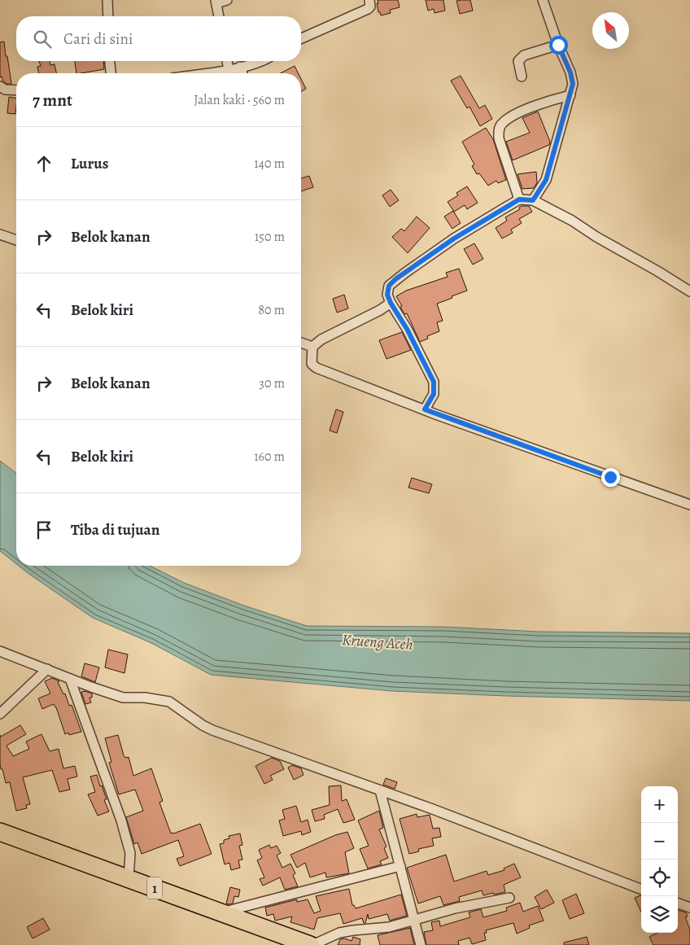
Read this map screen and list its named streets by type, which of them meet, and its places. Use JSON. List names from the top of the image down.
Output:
{
  "streets": {
    "highway": ["1"]
  },
  "water": ["Krueng Aceh"],
  "north": "top left",
  "page": {
    "search": "Cari di sini",
    "heading": ["7 mnt", "Jalan kaki · 560 m"],
    "list": [
      ["Lurus", "140 m"],
      ["Belok kanan", "150 m"],
      ["Belok kiri", "80 m"],
      ["Belok kanan", "30 m"],
      ["Belok kiri", "160 m"],
      "Tiba di tujuan"
    ],
    "map_buttons": ["+", "−"]
  }
}
